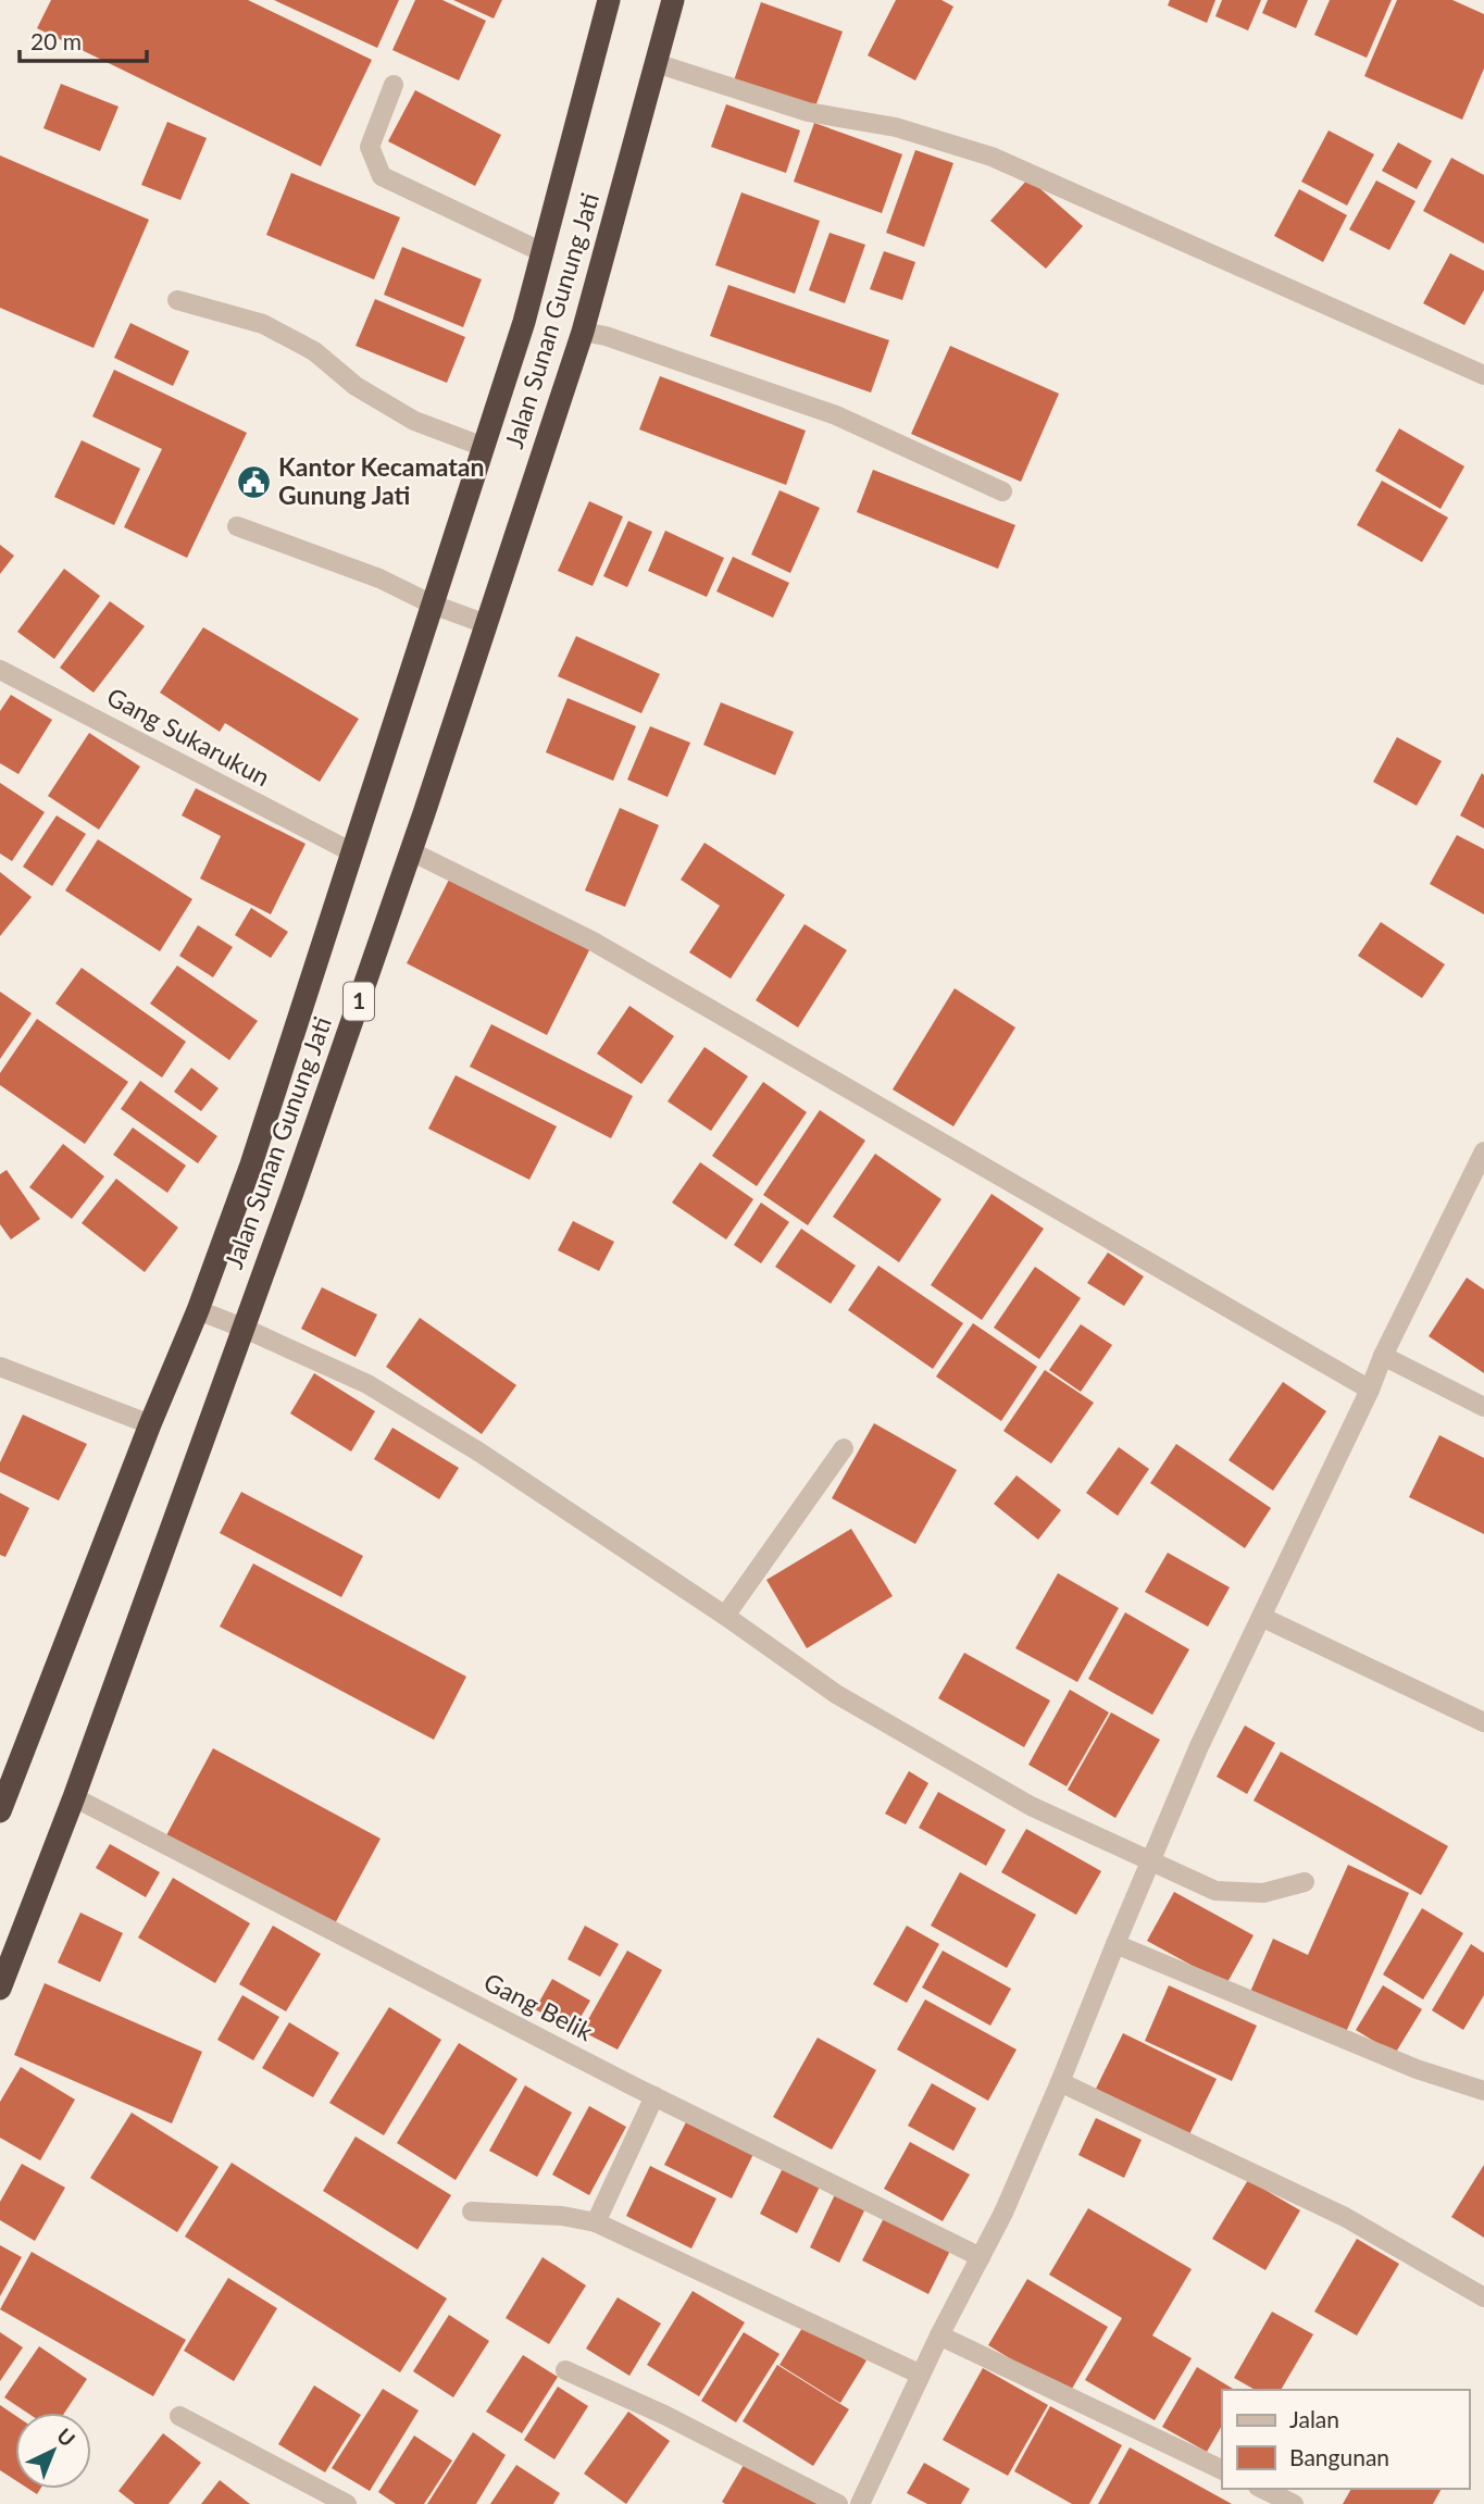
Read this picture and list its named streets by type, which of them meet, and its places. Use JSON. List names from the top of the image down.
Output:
{
  "streets": {
    "highway": ["Jalan Sunan Gunung Jati", "1"],
    "street": ["Gang Sukarukun", "Gang Belik"]
  },
  "crossings": [
    ["Jalan Sunan Gunung Jati", "Gang Belik"],
    ["Gang Sukarukun", "1"]
  ],
  "places": {
    "public building": ["Kantor Kecamatan Gunung Jati"]
  },
  "legend": ["Jalan", "Bangunan"],
  "scale_bar": "20 m",
  "north": "top right"
}
